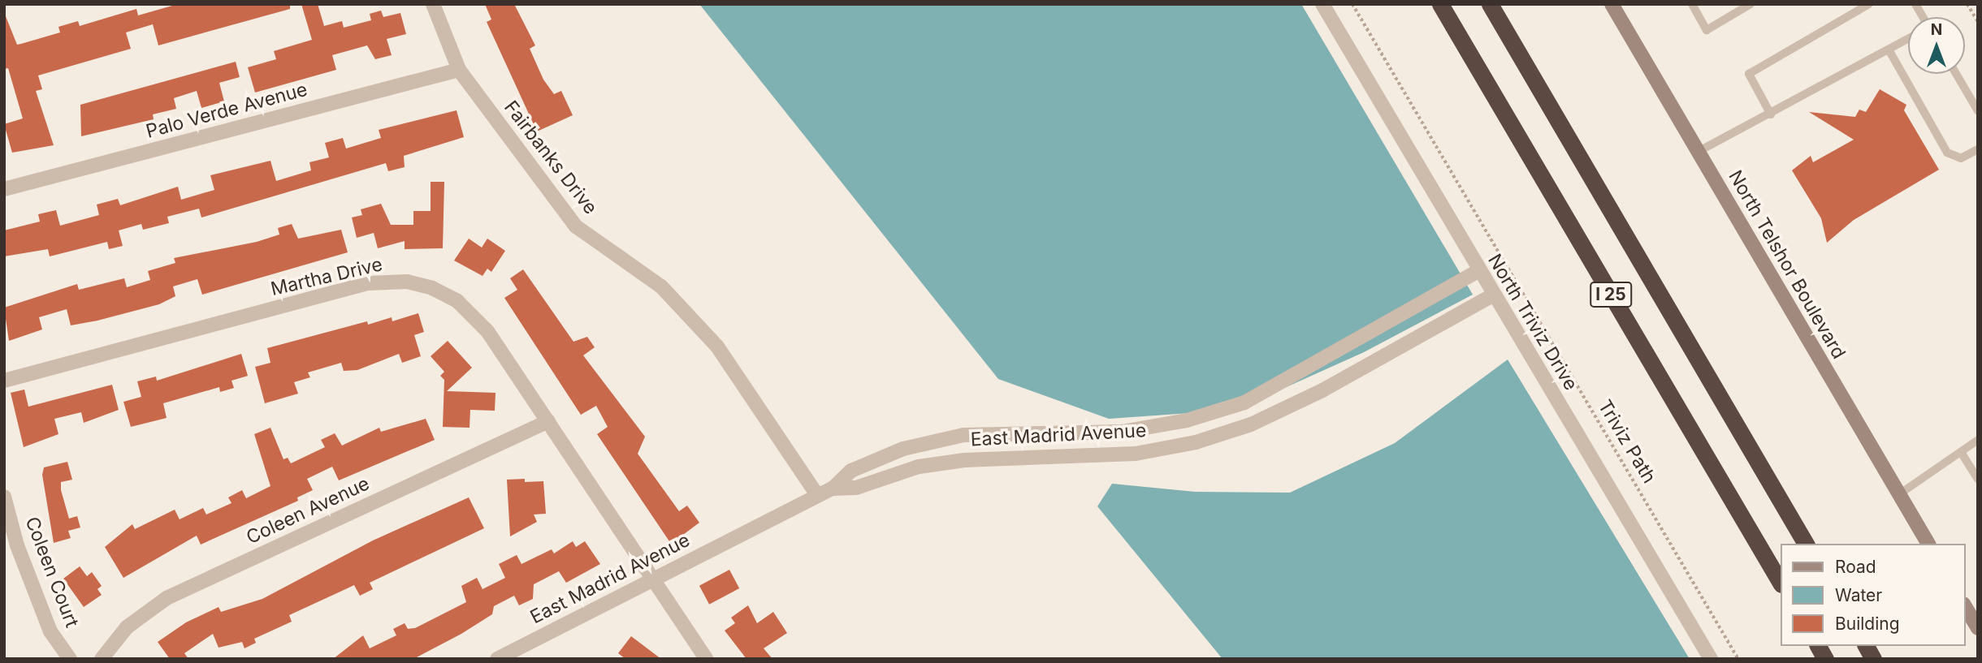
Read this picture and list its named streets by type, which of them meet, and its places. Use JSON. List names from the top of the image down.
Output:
{
  "streets": {
    "highway": ["I 25"],
    "main road": ["North Telshor Boulevard"],
    "street": [
      "Palo Verde Avenue",
      "Fairbanks Drive",
      "Martha Drive",
      "North Triviz Drive",
      "East Madrid Avenue",
      "Coleen Avenue",
      "Coleen Court"
    ],
    "path": ["Triviz Path"]
  },
  "crossings": [
    ["Palo Verde Avenue", "Fairbanks Drive"],
    ["Fairbanks Drive", "East Madrid Avenue"],
    ["Martha Drive", "East Madrid Avenue"],
    ["Martha Drive", "Coleen Avenue"],
    ["North Triviz Drive", "East Madrid Avenue"]
  ],
  "legend": ["Road", "Water", "Building"],
  "north": "top"
}
